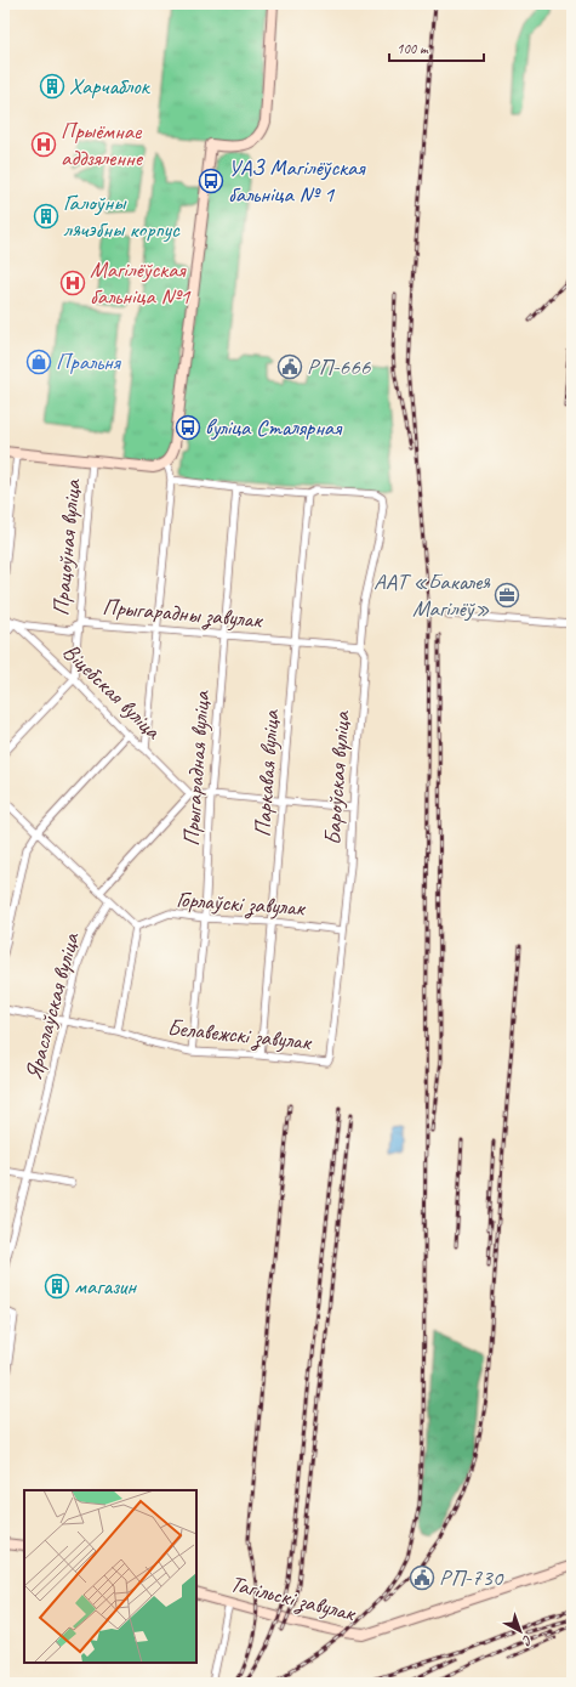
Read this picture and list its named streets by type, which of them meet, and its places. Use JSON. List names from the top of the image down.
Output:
{
  "streets": {
    "main road": ["Тагільскі завулак"],
    "street": [
      "Працоўная вуліца",
      "Прыгарадны завулак",
      "Віцебская вуліца",
      "Прыгарадная вуліца",
      "Паркавая вуліца",
      "Бароўская вуліца",
      "Горлаўскі завулак",
      "Яраслаўская вуліца",
      "Белавежскі завулак"
    ]
  },
  "crossings": [
    ["Працоўная вуліца", "Прыгарадны завулак"],
    ["Працоўная вуліца", "Віцебская вуліца"],
    ["Прыгарадны завулак", "Віцебская вуліца"],
    ["Прыгарадны завулак", "Прыгарадная вуліца"],
    ["Прыгарадны завулак", "Паркавая вуліца"],
    ["Прыгарадны завулак", "Бароўская вуліца"],
    ["Прыгарадная вуліца", "Горлаўскі завулак"],
    ["Прыгарадная вуліца", "Белавежскі завулак"],
    ["Паркавая вуліца", "Бароўская вуліца"],
    ["Паркавая вуліца", "Горлаўскі завулак"],
    ["Паркавая вуліца", "Белавежскі завулак"],
    ["Бароўская вуліца", "Горлаўскі завулак"],
    ["Бароўская вуліца", "Белавежскі завулак"],
    ["Яраслаўская вуліца", "Белавежскі завулак"]
  ],
  "places": {
    "building": ["Харчаблок", "Галоўны лячэбны корпус", "магазин"],
    "hospital": ["Прыёмнае аддзяленне", "Магілёўская бальніца №1"],
    "bus stop": ["УАЗ Магілёўская бальніца № 1", "вуліца Сталярная"],
    "shop": ["Пральня"],
    "public building": ["РП-666", "РП-730"],
    "office": ["ААТ «Бакалея Магілёў»"]
  },
  "scale_bar": "100 m",
  "north": "bottom right"
}
